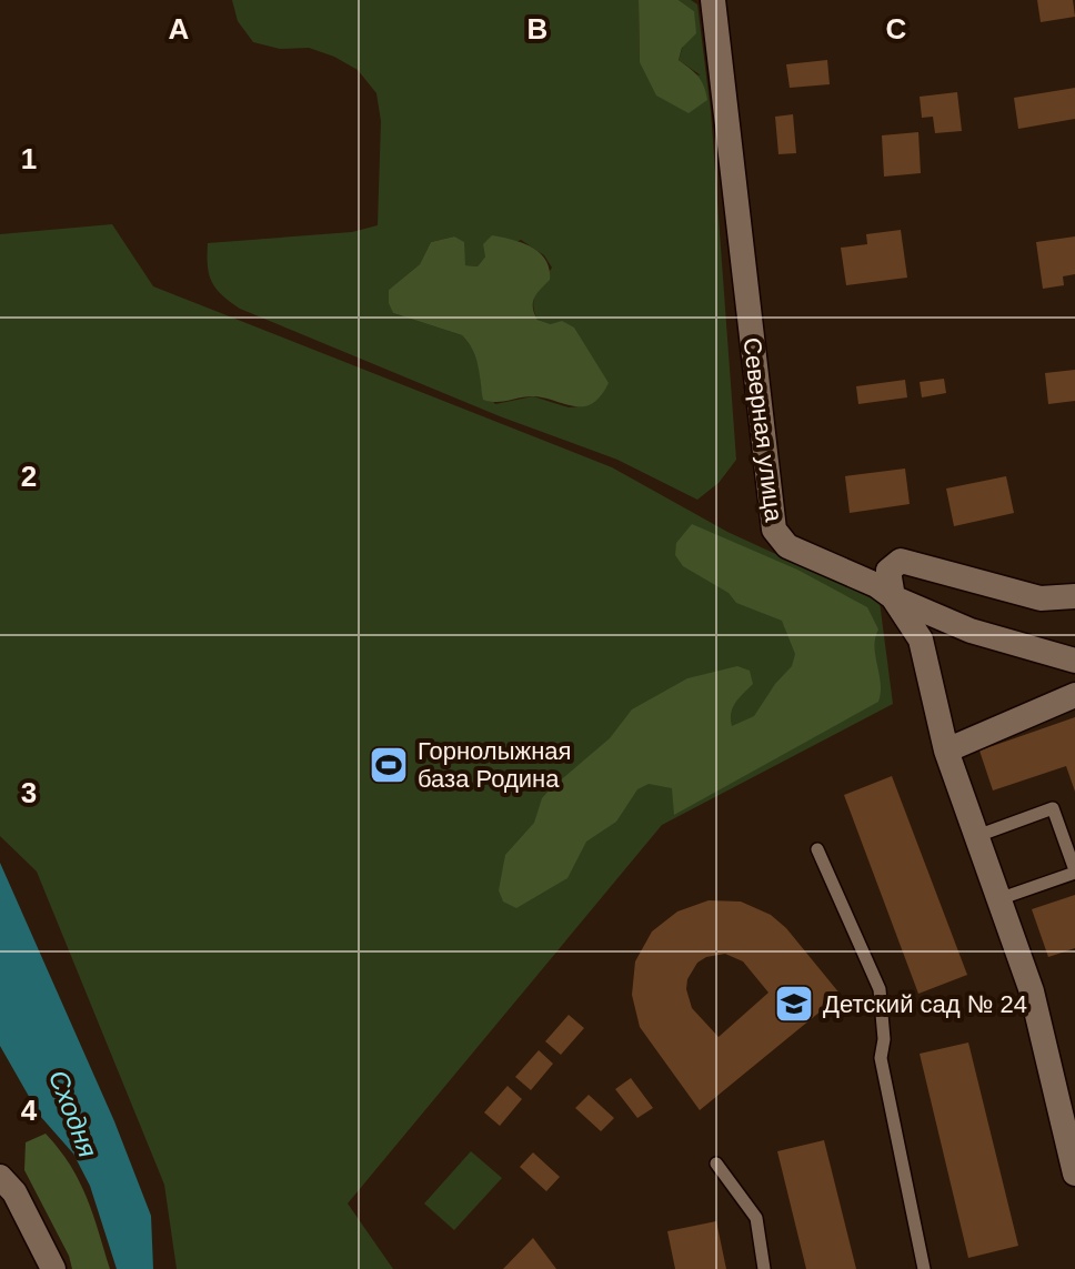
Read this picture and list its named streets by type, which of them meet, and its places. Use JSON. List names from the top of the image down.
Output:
{
  "streets": {
    "street": ["Северная улица"]
  },
  "water": ["Сходня"],
  "places": {
    "sports": ["Горнолыжная база Родина"],
    "school or university": ["Детский сад № 24"]
  },
  "grid": {
    "columns": ["A", "B", "C"],
    "rows": [
      "1",
      "2",
      "3",
      "4"
    ]
  }
}
